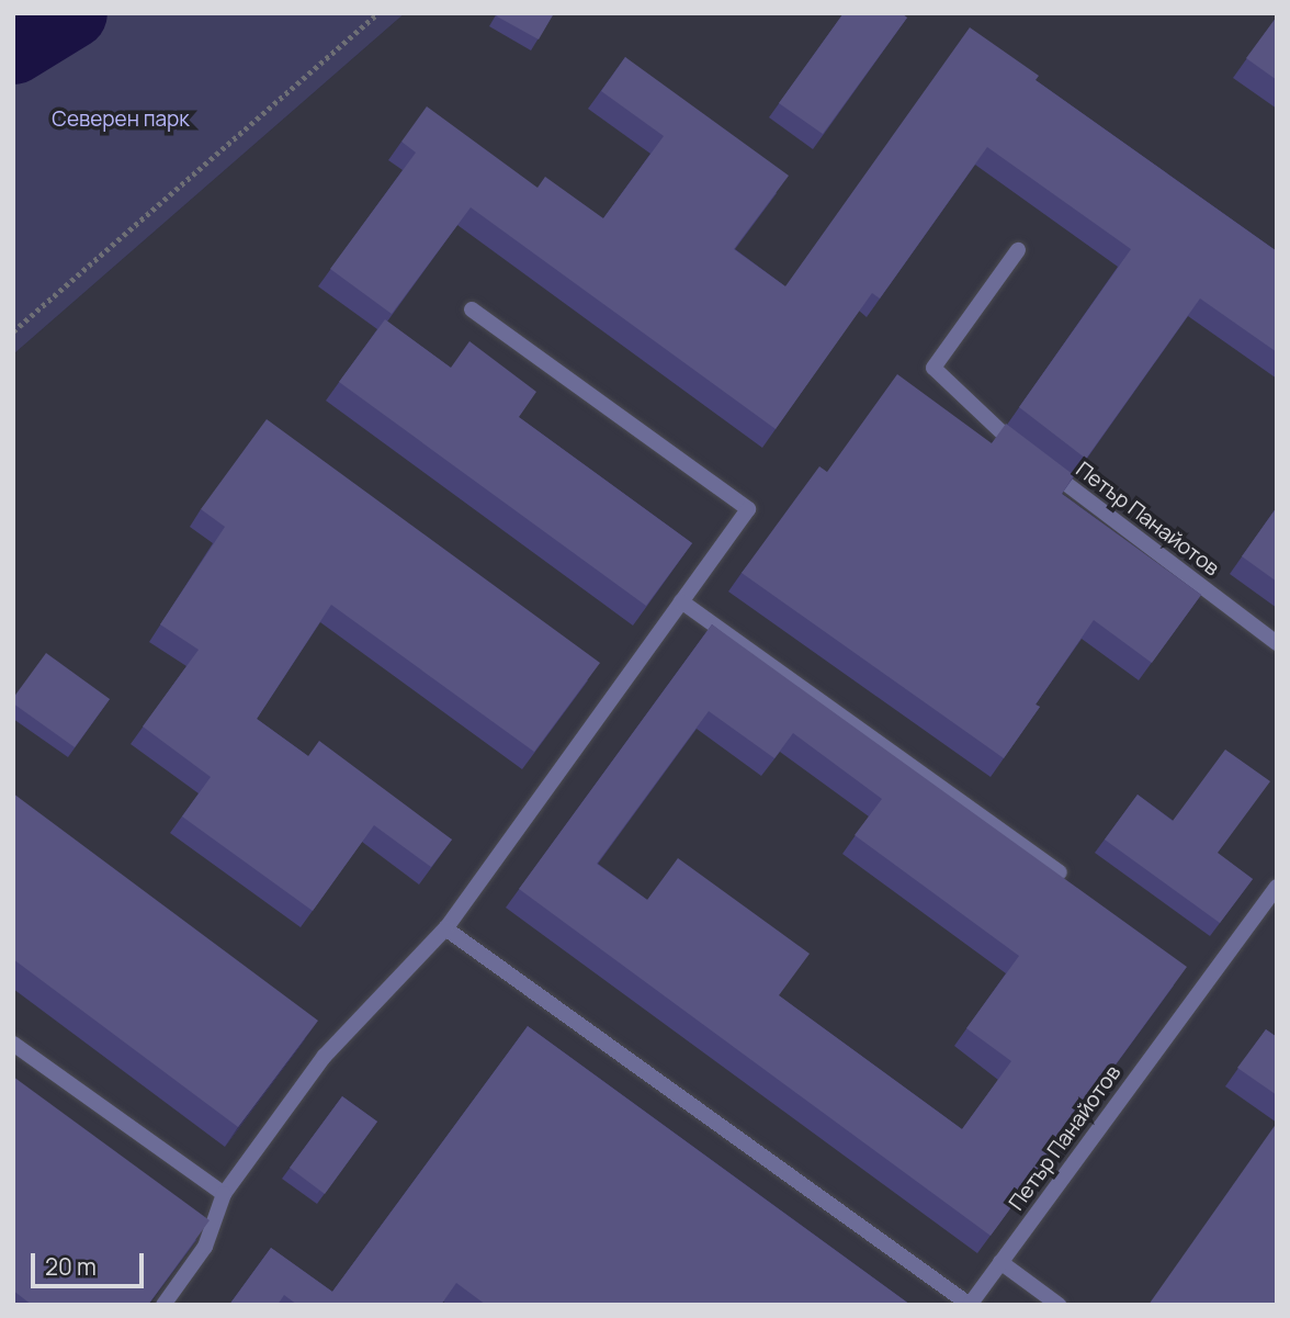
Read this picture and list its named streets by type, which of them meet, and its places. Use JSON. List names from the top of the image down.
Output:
{
  "streets": {
    "street": ["Петър Панайотов"]
  },
  "parks": ["Северен парк"],
  "scale_bar": "20 m"
}
